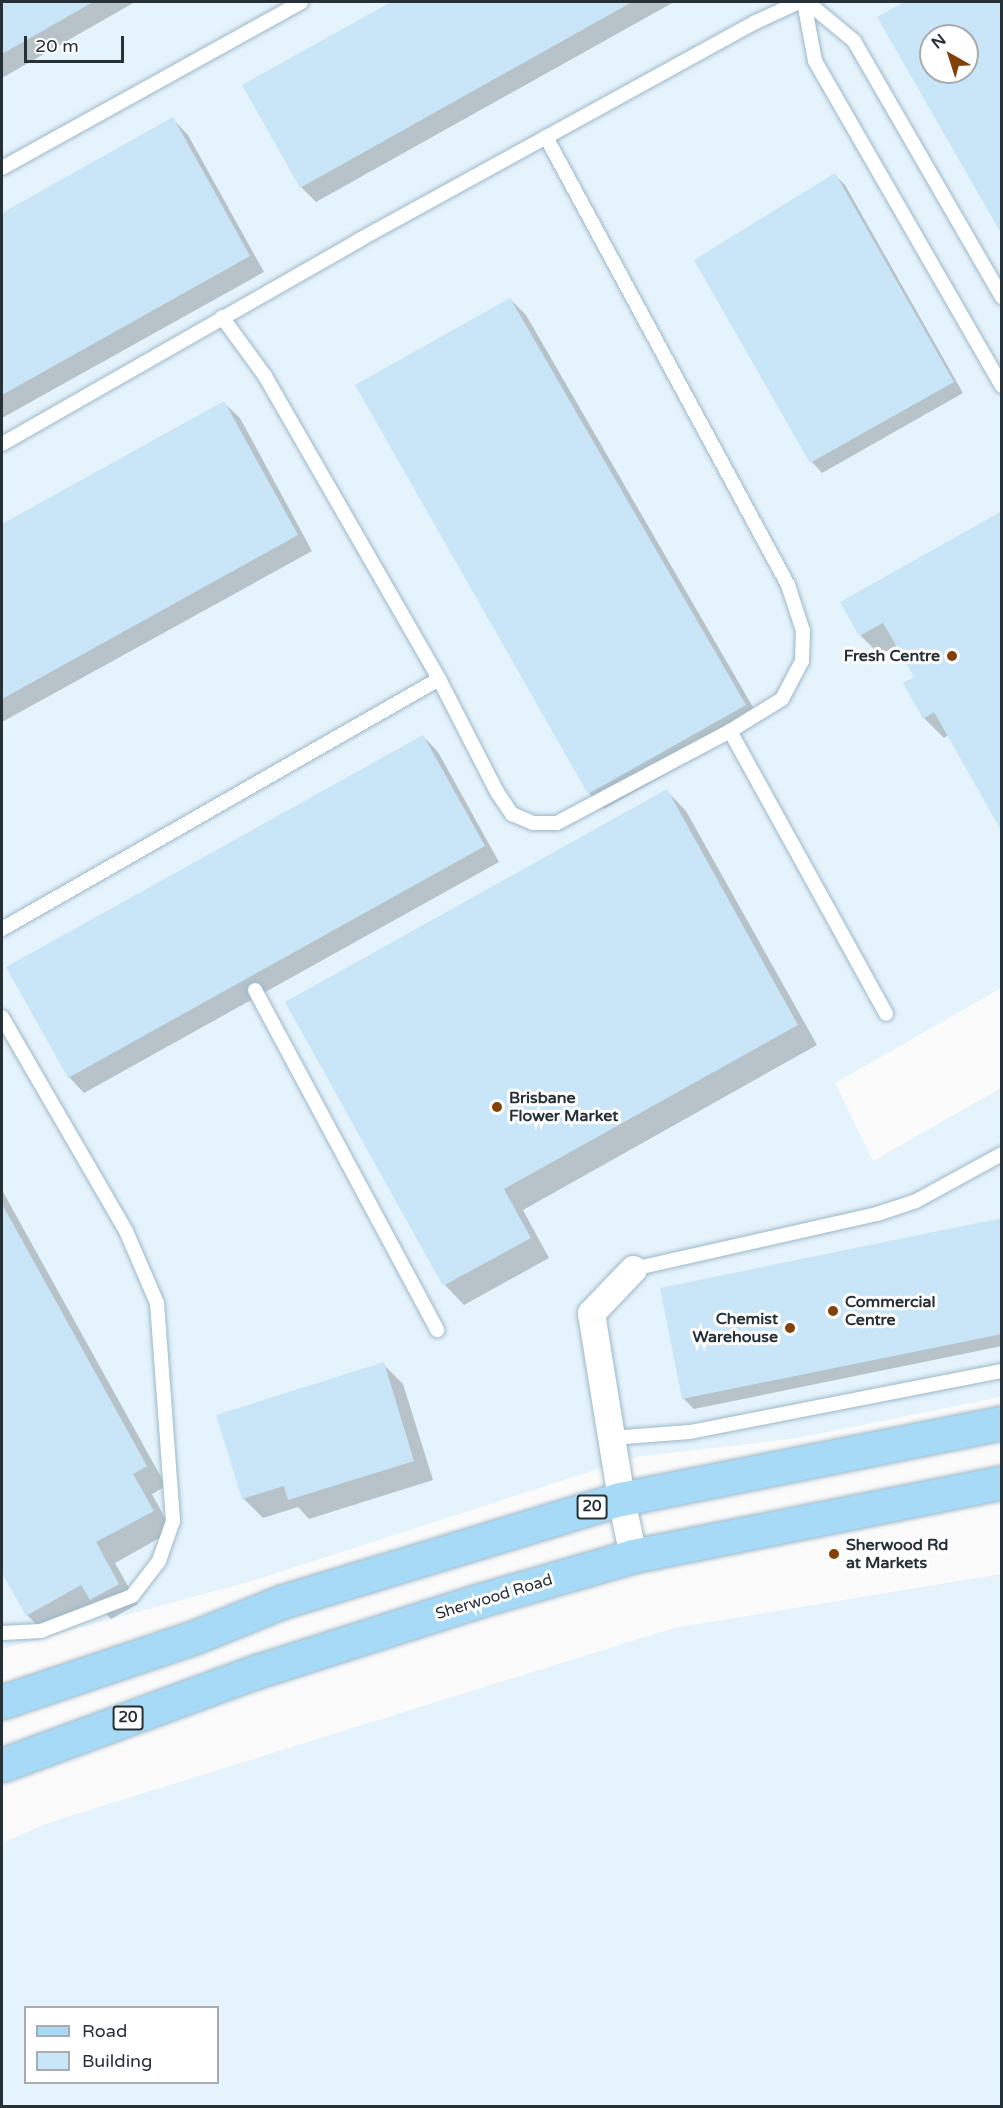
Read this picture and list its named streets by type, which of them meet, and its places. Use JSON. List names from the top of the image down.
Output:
{
  "streets": {
    "main road": ["20", "Sherwood Road"]
  },
  "places": [
    "Fresh Centre",
    "Brisbane Flower Market",
    "Commercial Centre",
    "Chemist Warehouse",
    "Sherwood Rd at Markets"
  ],
  "legend": ["Road", "Building"],
  "scale_bar": "20 m",
  "north": "top left"
}
